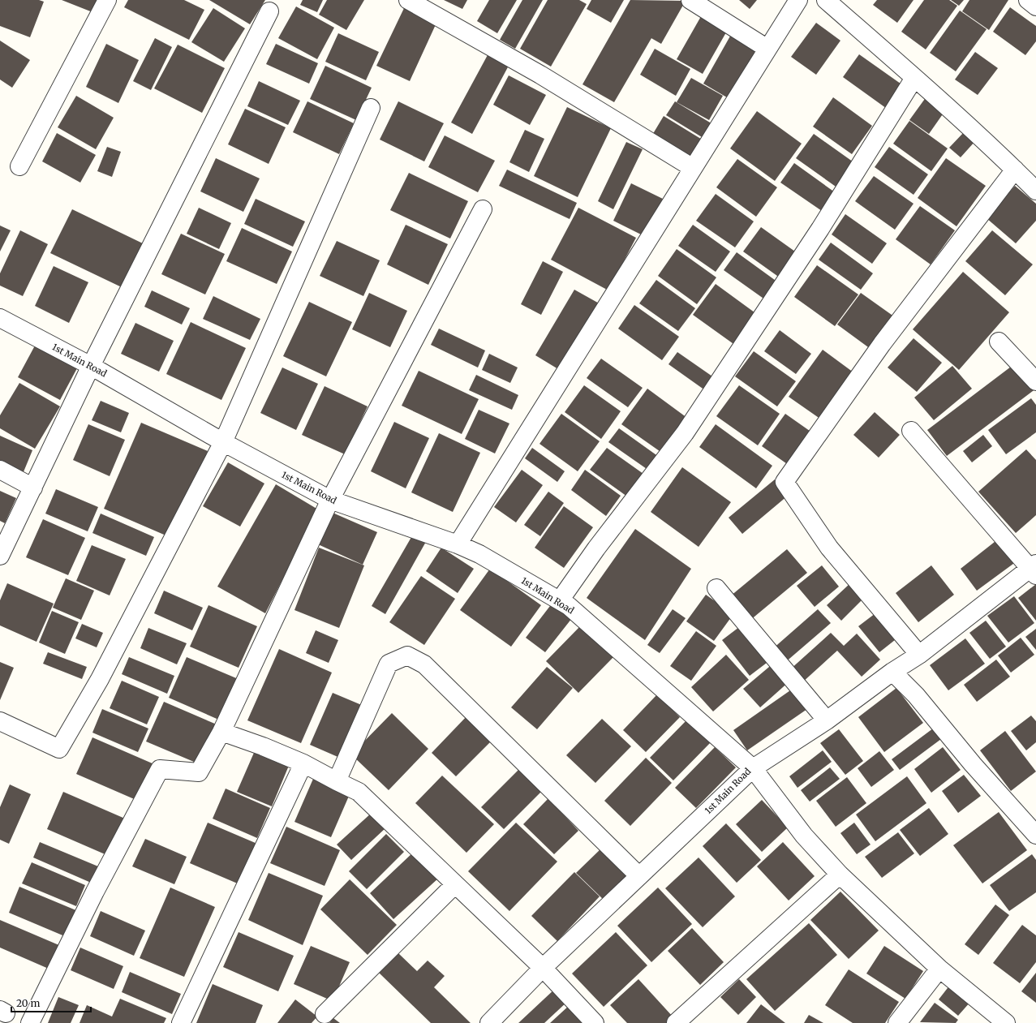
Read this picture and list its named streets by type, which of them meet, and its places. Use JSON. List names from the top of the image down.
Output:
{
  "streets": {
    "street": ["1st Main Road"]
  },
  "scale_bar": "20 m"
}
